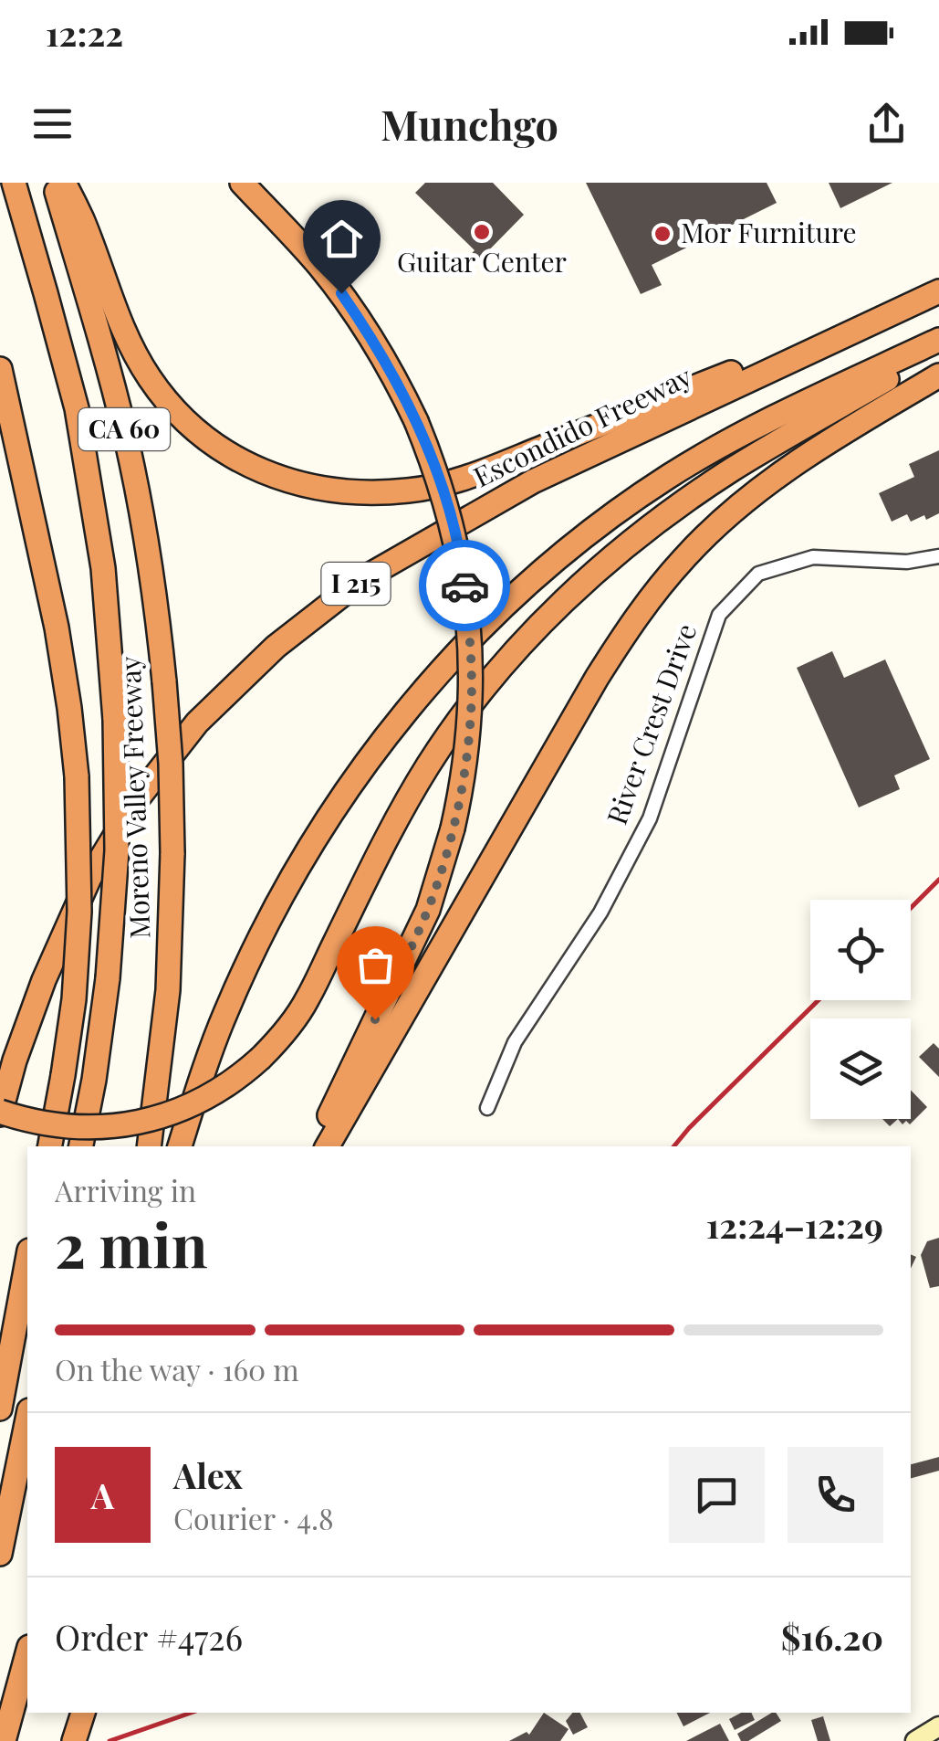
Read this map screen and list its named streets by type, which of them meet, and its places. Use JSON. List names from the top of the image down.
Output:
{
  "streets": {
    "highway": [
      "Escondido Freeway",
      "CA 60",
      "I 215",
      "Moreno Valley Freeway"
    ],
    "street": ["River Crest Drive"]
  },
  "places": ["Guitar Center", "Mor Furniture"],
  "page": {
    "status": "12:22",
    "header": "Munchgo",
    "heading": ["2 min", "Arriving in", "12:24–12:29"],
    "panel": [
      "Alex",
      "Courier · 4.8",
      "Order #4726",
      "$16.20"
    ],
    "bar": "On the way · 160 m",
    "round": "A"
  }
}
